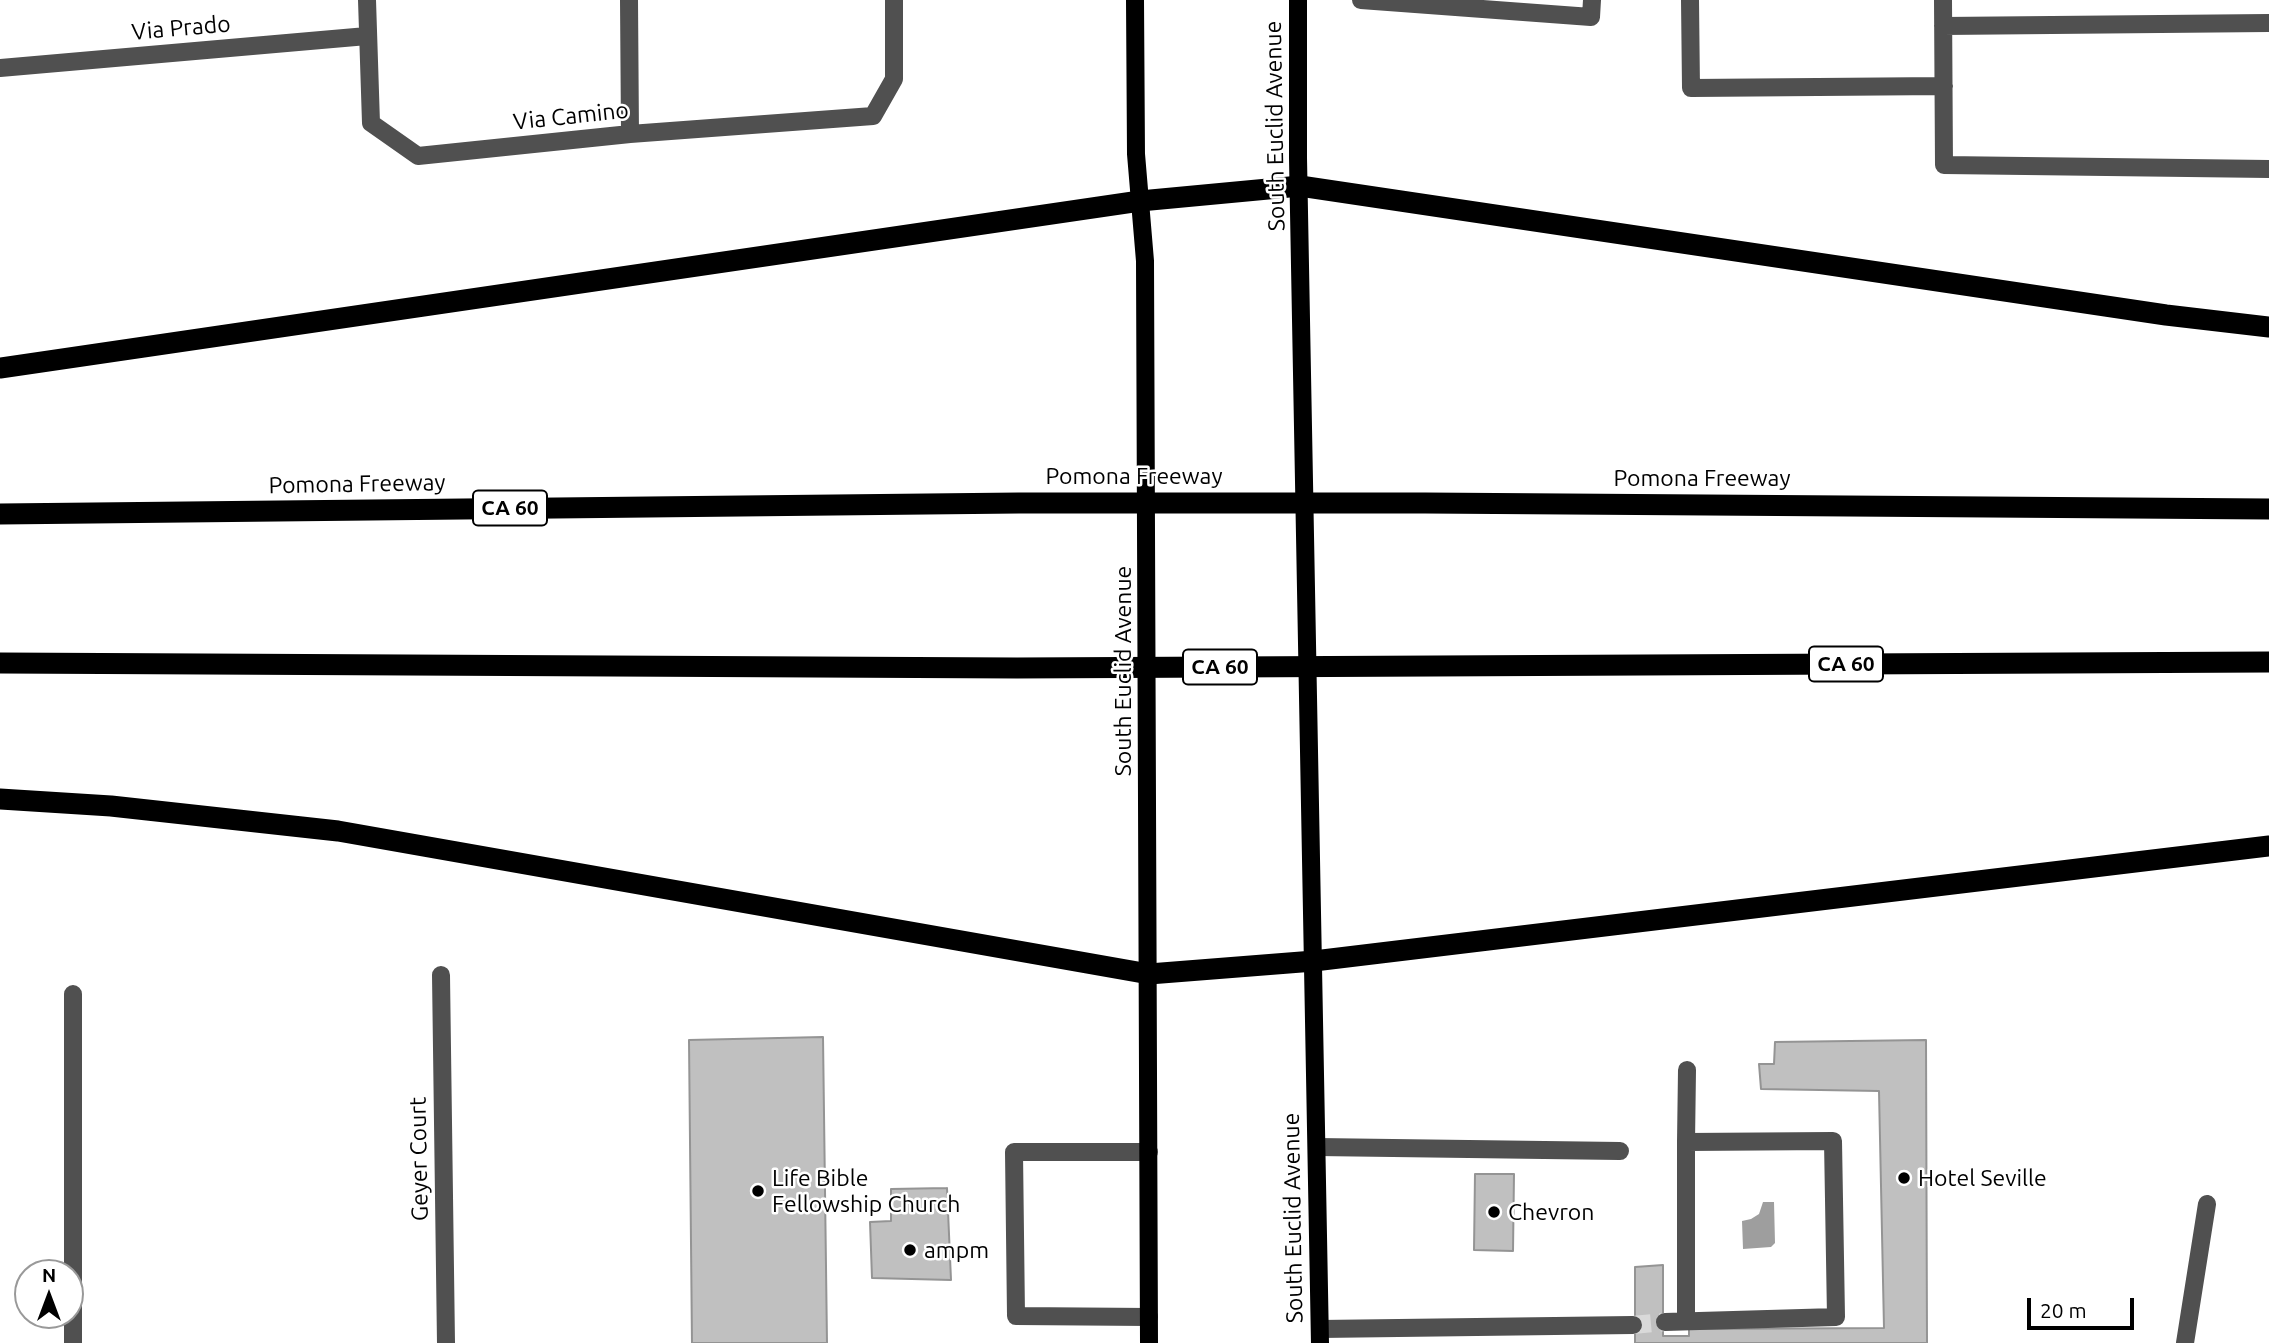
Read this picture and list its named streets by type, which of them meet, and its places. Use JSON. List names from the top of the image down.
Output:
{
  "streets": {
    "highway": ["Pomona Freeway", "CA 60"],
    "main road": ["South Euclid Avenue"],
    "street": ["Via Prado", "Via Camino", "Geyer Court"]
  },
  "crossings": [
    ["Via Prado", "Via Camino"]
  ],
  "places": [
    "Hotel Seville",
    "Life Bible Fellowship Church",
    "Chevron",
    "ampm"
  ],
  "scale_bar": "20 m",
  "north": "top"
}
